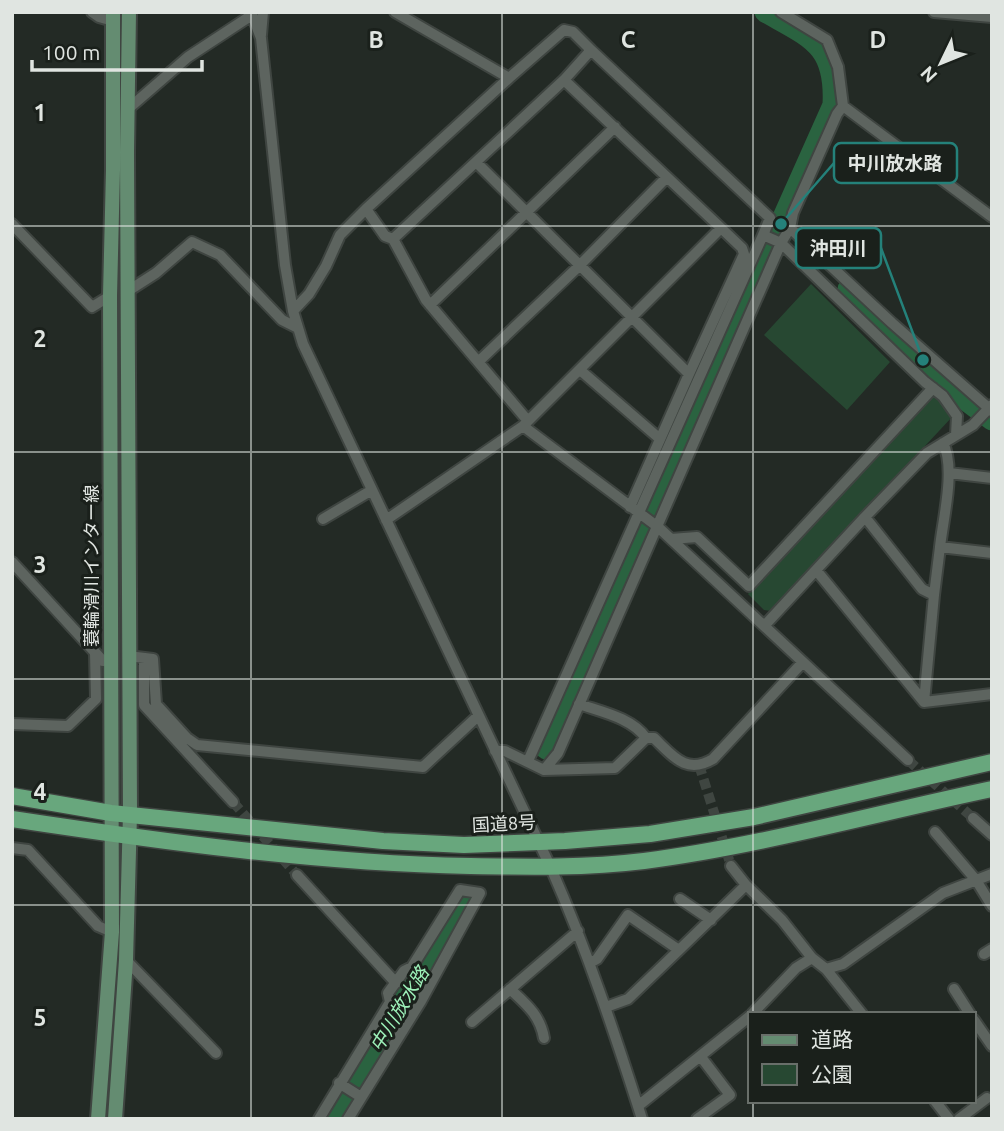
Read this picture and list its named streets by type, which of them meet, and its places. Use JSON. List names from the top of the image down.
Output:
{
  "streets": {
    "highway": ["国道8号"],
    "main road": ["蓑輪滑川インター線"]
  },
  "crossings": [
    ["蓑輪滑川インター線", "国道8号"]
  ],
  "water": ["中川放水路"],
  "places": ["中川放水路", "沖田川"],
  "legend": ["道路", "公園"],
  "scale_bar": "100 m",
  "north": "bottom left",
  "grid": {
    "columns": ["B", "C", "D"],
    "rows": [
      "1",
      "2",
      "3",
      "4",
      "5"
    ]
  }
}
